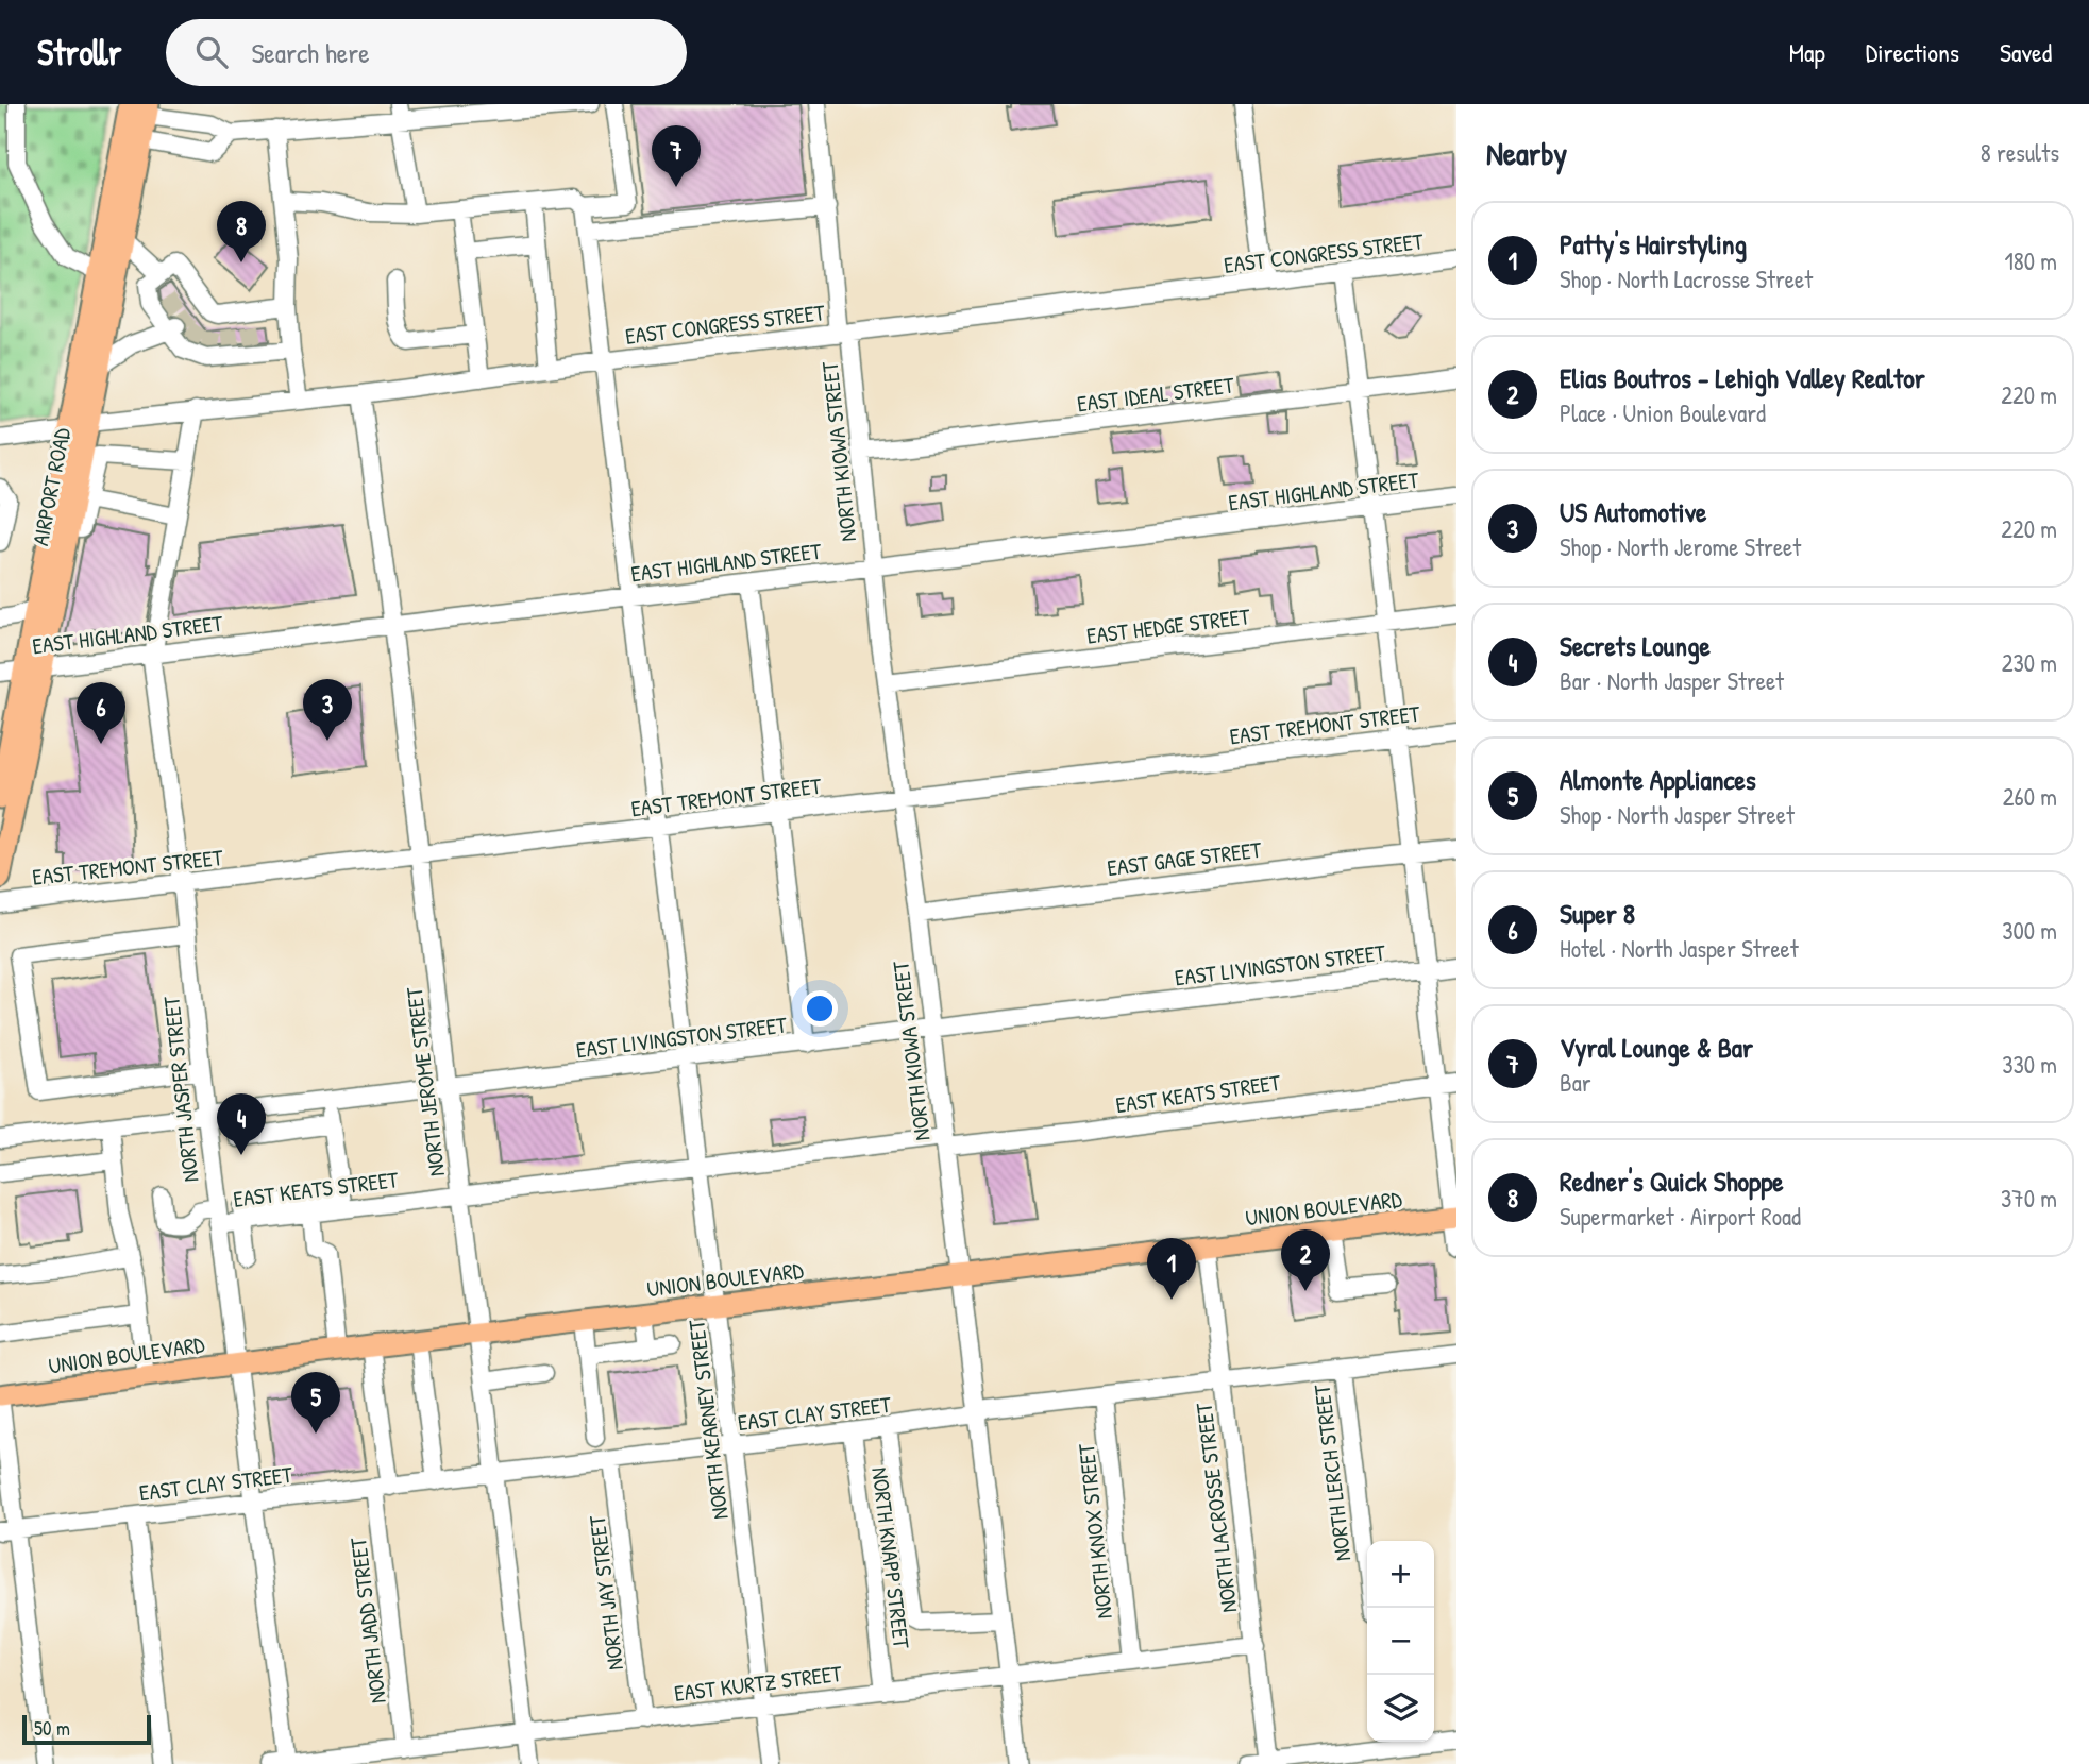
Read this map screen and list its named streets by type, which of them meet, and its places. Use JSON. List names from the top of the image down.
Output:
{
  "streets": {
    "main road": ["AIRPORT ROAD", "UNION BOULEVARD"],
    "street": [
      "EAST CONGRESS STREET",
      "EAST IDEAL STREET",
      "NORTH KIOWA STREET",
      "EAST HIGHLAND STREET",
      "EAST HEDGE STREET",
      "EAST TREMONT STREET",
      "EAST GAGE STREET",
      "EAST LIVINGSTON STREET",
      "NORTH JEROME STREET",
      "NORTH JASPER STREET",
      "EAST KEATS STREET",
      "EAST CLAY STREET",
      "NORTH KEARNEY STREET",
      "NORTH LERCH STREET",
      "NORTH LACROSSE STREET",
      "NORTH KNOX STREET",
      "NORTH KNAPP STREET",
      "NORTH JAY STREET",
      "NORTH JADD STREET",
      "EAST KURTZ STREET"
    ]
  },
  "crossings": [
    ["EAST CONGRESS STREET", "NORTH KIOWA STREET"],
    ["EAST CONGRESS STREET", "AIRPORT ROAD"],
    ["EAST CONGRESS STREET", "NORTH JEROME STREET"],
    ["EAST CONGRESS STREET", "NORTH JASPER STREET"],
    ["EAST CONGRESS STREET", "NORTH KEARNEY STREET"],
    ["EAST IDEAL STREET", "NORTH KIOWA STREET"],
    ["NORTH KIOWA STREET", "EAST HIGHLAND STREET"],
    ["NORTH KIOWA STREET", "EAST HEDGE STREET"],
    ["NORTH KIOWA STREET", "EAST TREMONT STREET"],
    ["NORTH KIOWA STREET", "EAST GAGE STREET"],
    ["NORTH KIOWA STREET", "EAST LIVINGSTON STREET"],
    ["NORTH KIOWA STREET", "EAST KEATS STREET"],
    ["NORTH KIOWA STREET", "UNION BOULEVARD"],
    ["NORTH KIOWA STREET", "EAST CLAY STREET"],
    ["NORTH KIOWA STREET", "EAST KURTZ STREET"],
    ["AIRPORT ROAD", "EAST HIGHLAND STREET"],
    ["EAST HIGHLAND STREET", "NORTH JEROME STREET"],
    ["EAST HIGHLAND STREET", "NORTH JASPER STREET"],
    ["EAST HIGHLAND STREET", "NORTH KEARNEY STREET"],
    ["EAST TREMONT STREET", "NORTH JEROME STREET"],
    ["EAST TREMONT STREET", "NORTH JASPER STREET"],
    ["EAST TREMONT STREET", "NORTH KEARNEY STREET"],
    ["EAST LIVINGSTON STREET", "NORTH JEROME STREET"],
    ["EAST LIVINGSTON STREET", "NORTH JASPER STREET"],
    ["EAST LIVINGSTON STREET", "NORTH KEARNEY STREET"],
    ["NORTH JEROME STREET", "EAST KEATS STREET"],
    ["NORTH JEROME STREET", "UNION BOULEVARD"],
    ["NORTH JEROME STREET", "EAST CLAY STREET"],
    ["NORTH JEROME STREET", "EAST KURTZ STREET"],
    ["NORTH JASPER STREET", "EAST KEATS STREET"],
    ["NORTH JASPER STREET", "UNION BOULEVARD"],
    ["NORTH JASPER STREET", "EAST CLAY STREET"],
    ["NORTH JASPER STREET", "EAST KURTZ STREET"],
    ["EAST KEATS STREET", "NORTH KEARNEY STREET"],
    ["UNION BOULEVARD", "NORTH KEARNEY STREET"],
    ["UNION BOULEVARD", "NORTH LACROSSE STREET"],
    ["UNION BOULEVARD", "NORTH JADD STREET"],
    ["EAST CLAY STREET", "NORTH KEARNEY STREET"],
    ["EAST CLAY STREET", "NORTH LERCH STREET"],
    ["EAST CLAY STREET", "NORTH LACROSSE STREET"],
    ["EAST CLAY STREET", "NORTH KNOX STREET"],
    ["EAST CLAY STREET", "NORTH KNAPP STREET"],
    ["EAST CLAY STREET", "NORTH JAY STREET"],
    ["EAST CLAY STREET", "NORTH JADD STREET"],
    ["NORTH KEARNEY STREET", "EAST KURTZ STREET"],
    ["NORTH LACROSSE STREET", "EAST KURTZ STREET"],
    ["NORTH KNOX STREET", "EAST KURTZ STREET"],
    ["NORTH KNAPP STREET", "EAST KURTZ STREET"],
    ["NORTH JAY STREET", "EAST KURTZ STREET"],
    ["NORTH JADD STREET", "EAST KURTZ STREET"]
  ],
  "scale_bar": "50 m",
  "page": {
    "header": "Strollr",
    "search": "Search here",
    "nav": ["Map", "Directions", "Saved"],
    "heading": ["Nearby", "8 results"],
    "pins": [
      "7",
      "8",
      "3",
      "6",
      "4",
      "2",
      "1",
      "5"
    ],
    "list": [
      {
        "mark": "1",
        "name": "Patty's Hairstyling",
        "note": "Shop · North Lacrosse Street",
        "value": "180 m"
      },
      {
        "mark": "2",
        "name": "Elias Boutros - Lehigh Valley Realtor",
        "note": "Place · Union Boulevard",
        "value": "220 m"
      },
      {
        "mark": "3",
        "name": "US Automotive",
        "note": "Shop · North Jerome Street",
        "value": "220 m"
      },
      {
        "mark": "4",
        "name": "Secrets Lounge",
        "note": "Bar · North Jasper Street",
        "value": "230 m"
      },
      {
        "mark": "5",
        "name": "Almonte Appliances",
        "note": "Shop · North Jasper Street",
        "value": "260 m"
      },
      {
        "mark": "6",
        "name": "Super 8",
        "note": "Hotel · North Jasper Street",
        "value": "300 m"
      },
      {
        "mark": "7",
        "name": "Vyral Lounge & Bar",
        "note": "Bar",
        "value": "330 m"
      },
      {
        "mark": "8",
        "name": "Redner's Quick Shoppe",
        "note": "Supermarket · Airport Road",
        "value": "370 m"
      }
    ],
    "map_buttons": ["+", "−"],
    "scale": "50 m"
  }
}
